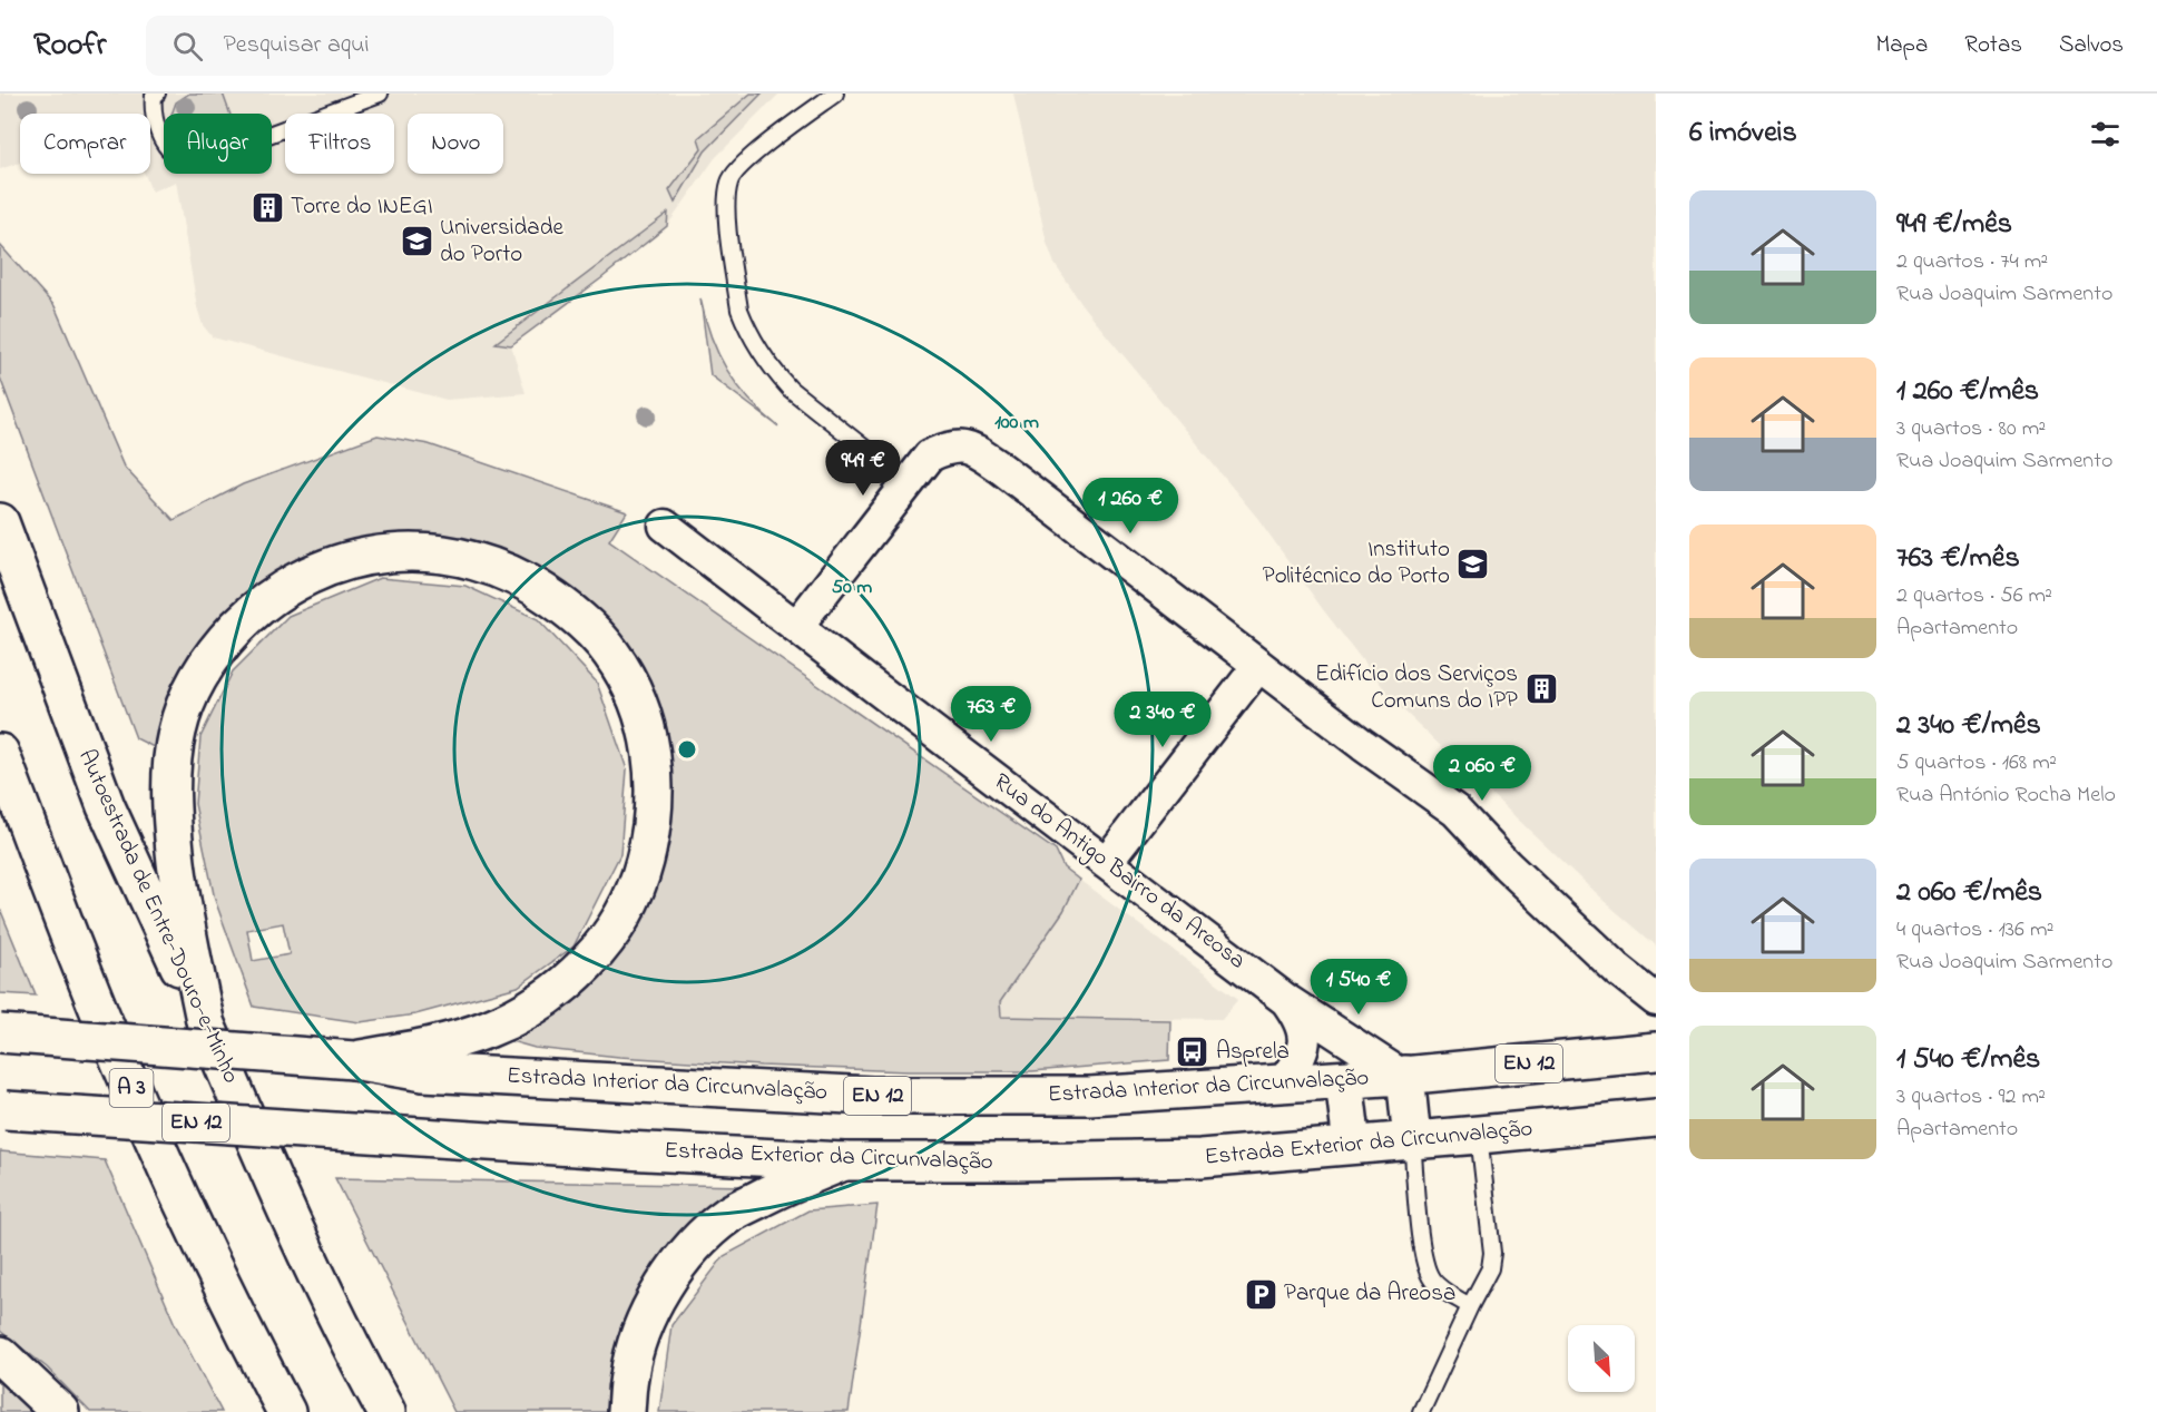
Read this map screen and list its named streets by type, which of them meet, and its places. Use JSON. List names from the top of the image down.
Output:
{
  "streets": {
    "main road": [
      "Autoestrada de Entre-Douro-e-Minho",
      "EN 12",
      "Estrada Interior da Circunvalação",
      "A 3",
      "Estrada Exterior da Circunvalação"
    ],
    "street": ["Rua do Antigo Bairro da Areosa"]
  },
  "crossings": [
    ["Rua do Antigo Bairro da Areosa", "Estrada Interior da Circunvalação"]
  ],
  "places": {
    "building": ["Torre do INEGI", "Edifício dos Serviços Comuns do IPP"],
    "school or university": ["Universidade do Porto", "Instituto Politécnico do Porto"],
    "bus stop": ["Asprela"],
    "parking": ["Parque da Areosa"]
  },
  "north": "bottom right",
  "page": {
    "header": "Roofr",
    "search": "Pesquisar aqui",
    "nav": ["Mapa", "Rotas", "Salvos"],
    "heading": "6 imóveis",
    "chip": [
      "Comprar",
      "Alugar",
      "Filtros",
      "Novo"
    ],
    "list": [
      {
        "name": "949 €/mês",
        "note": "2 quartos · 74 m² · Rua Joaquim Sarmento"
      },
      {
        "name": "1 260 €/mês",
        "note": "3 quartos · 80 m² · Rua Joaquim Sarmento"
      },
      {
        "name": "763 €/mês",
        "note": "2 quartos · 56 m² · Apartamento"
      },
      {
        "name": "2 340 €/mês",
        "note": "5 quartos · 168 m² · Rua António Rocha Melo"
      },
      {
        "name": "2 060 €/mês",
        "note": "4 quartos · 136 m² · Rua Joaquim Sarmento"
      },
      {
        "name": "1 540 €/mês",
        "note": "3 quartos · 92 m² · Apartamento"
      }
    ],
    "price": [
      "949 €",
      "1 260 €",
      "763 €",
      "2 340 €",
      "2 060 €",
      "1 540 €"
    ]
  },
  "rings": ["100 m", "50 m"]
}
